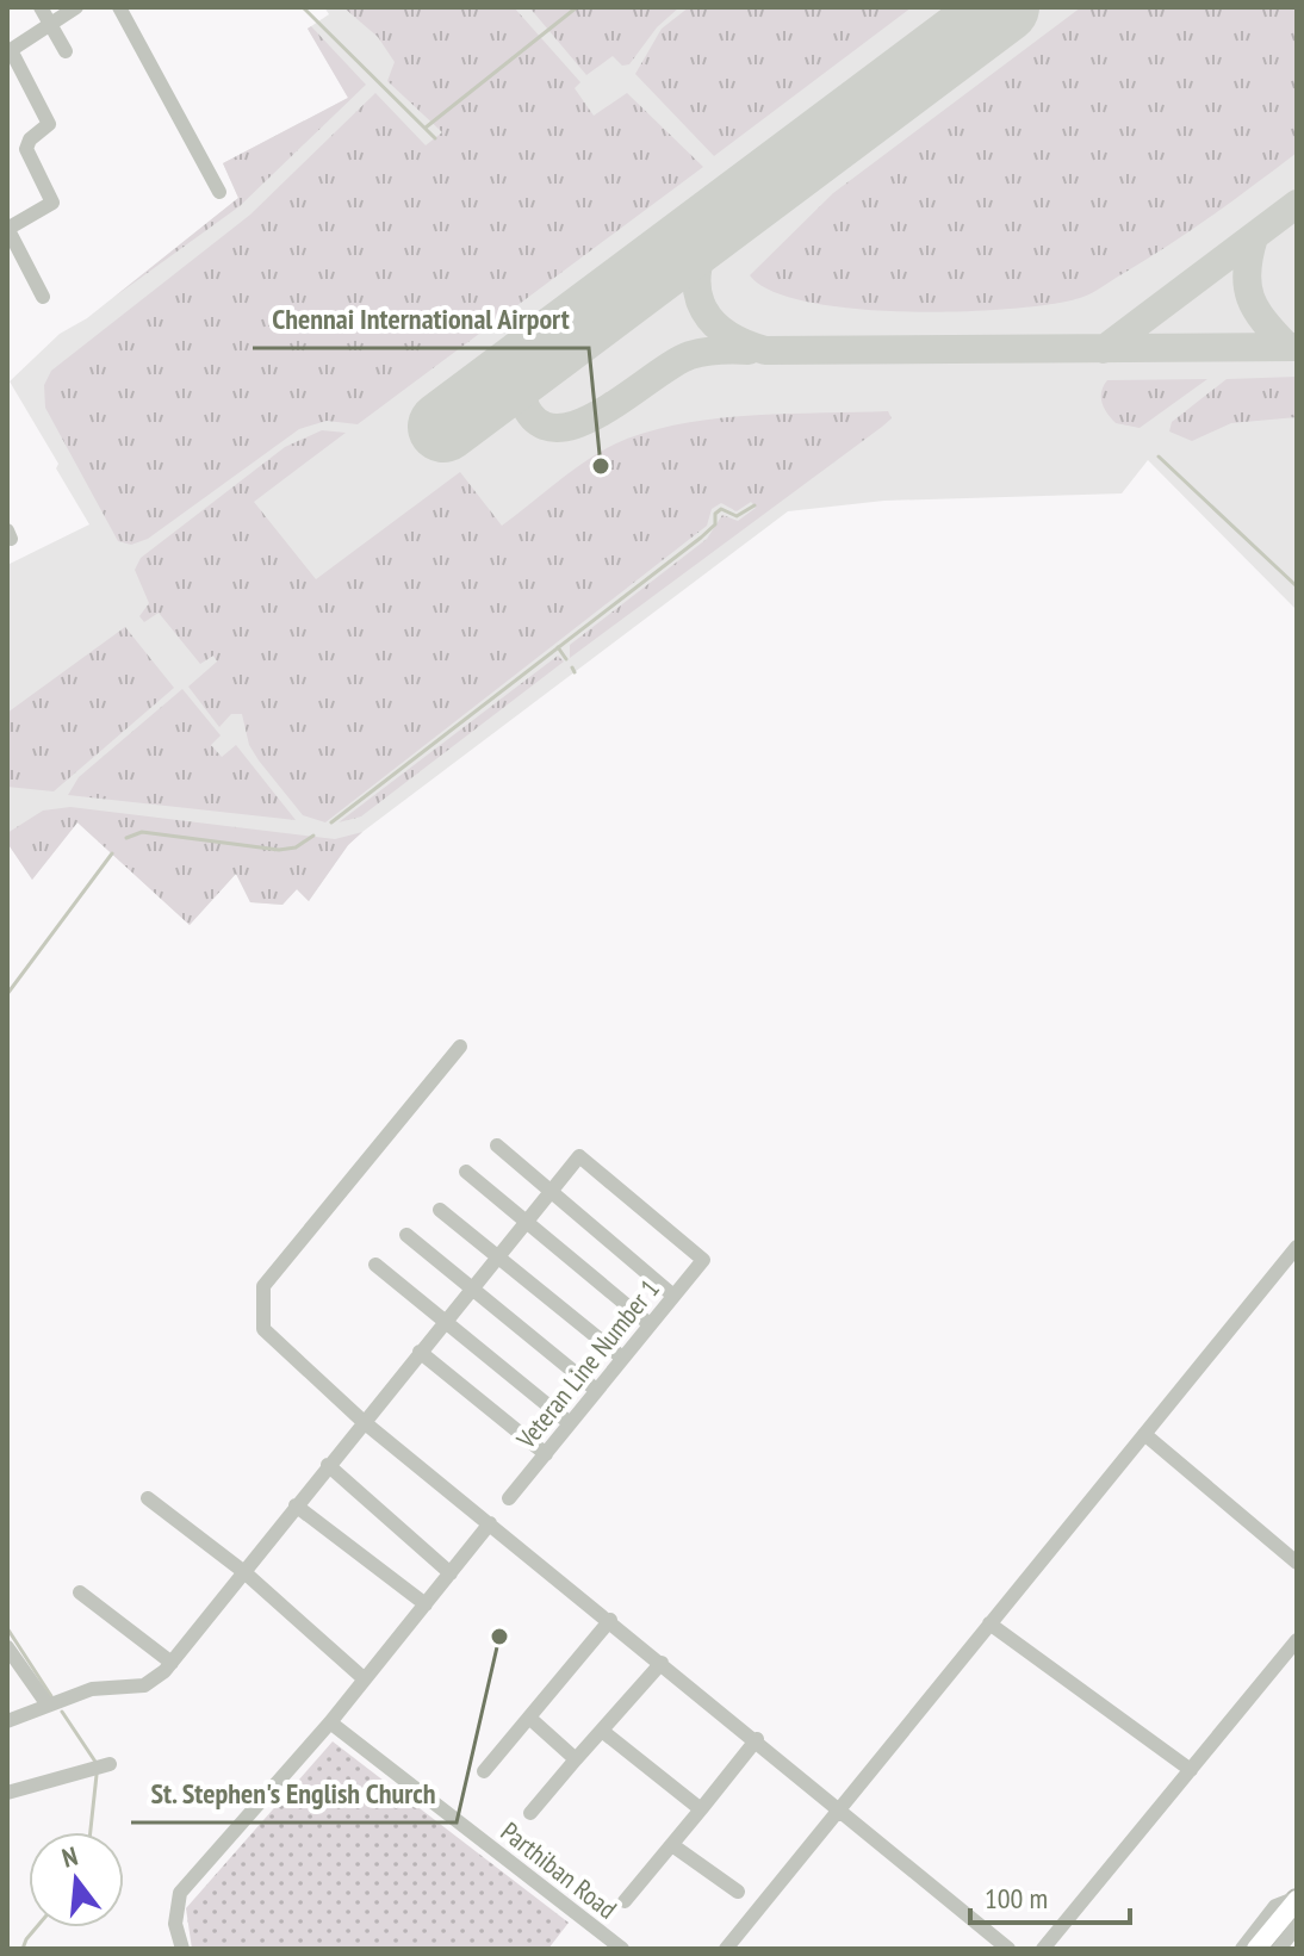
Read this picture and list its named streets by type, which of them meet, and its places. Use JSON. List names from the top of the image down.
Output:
{
  "streets": {
    "street": ["Veteran Line Number 1", "Parthiban Road"]
  },
  "places": ["Chennai International Airport", "St. Stephen's English Church"],
  "scale_bar": "100 m",
  "north": "top"
}
